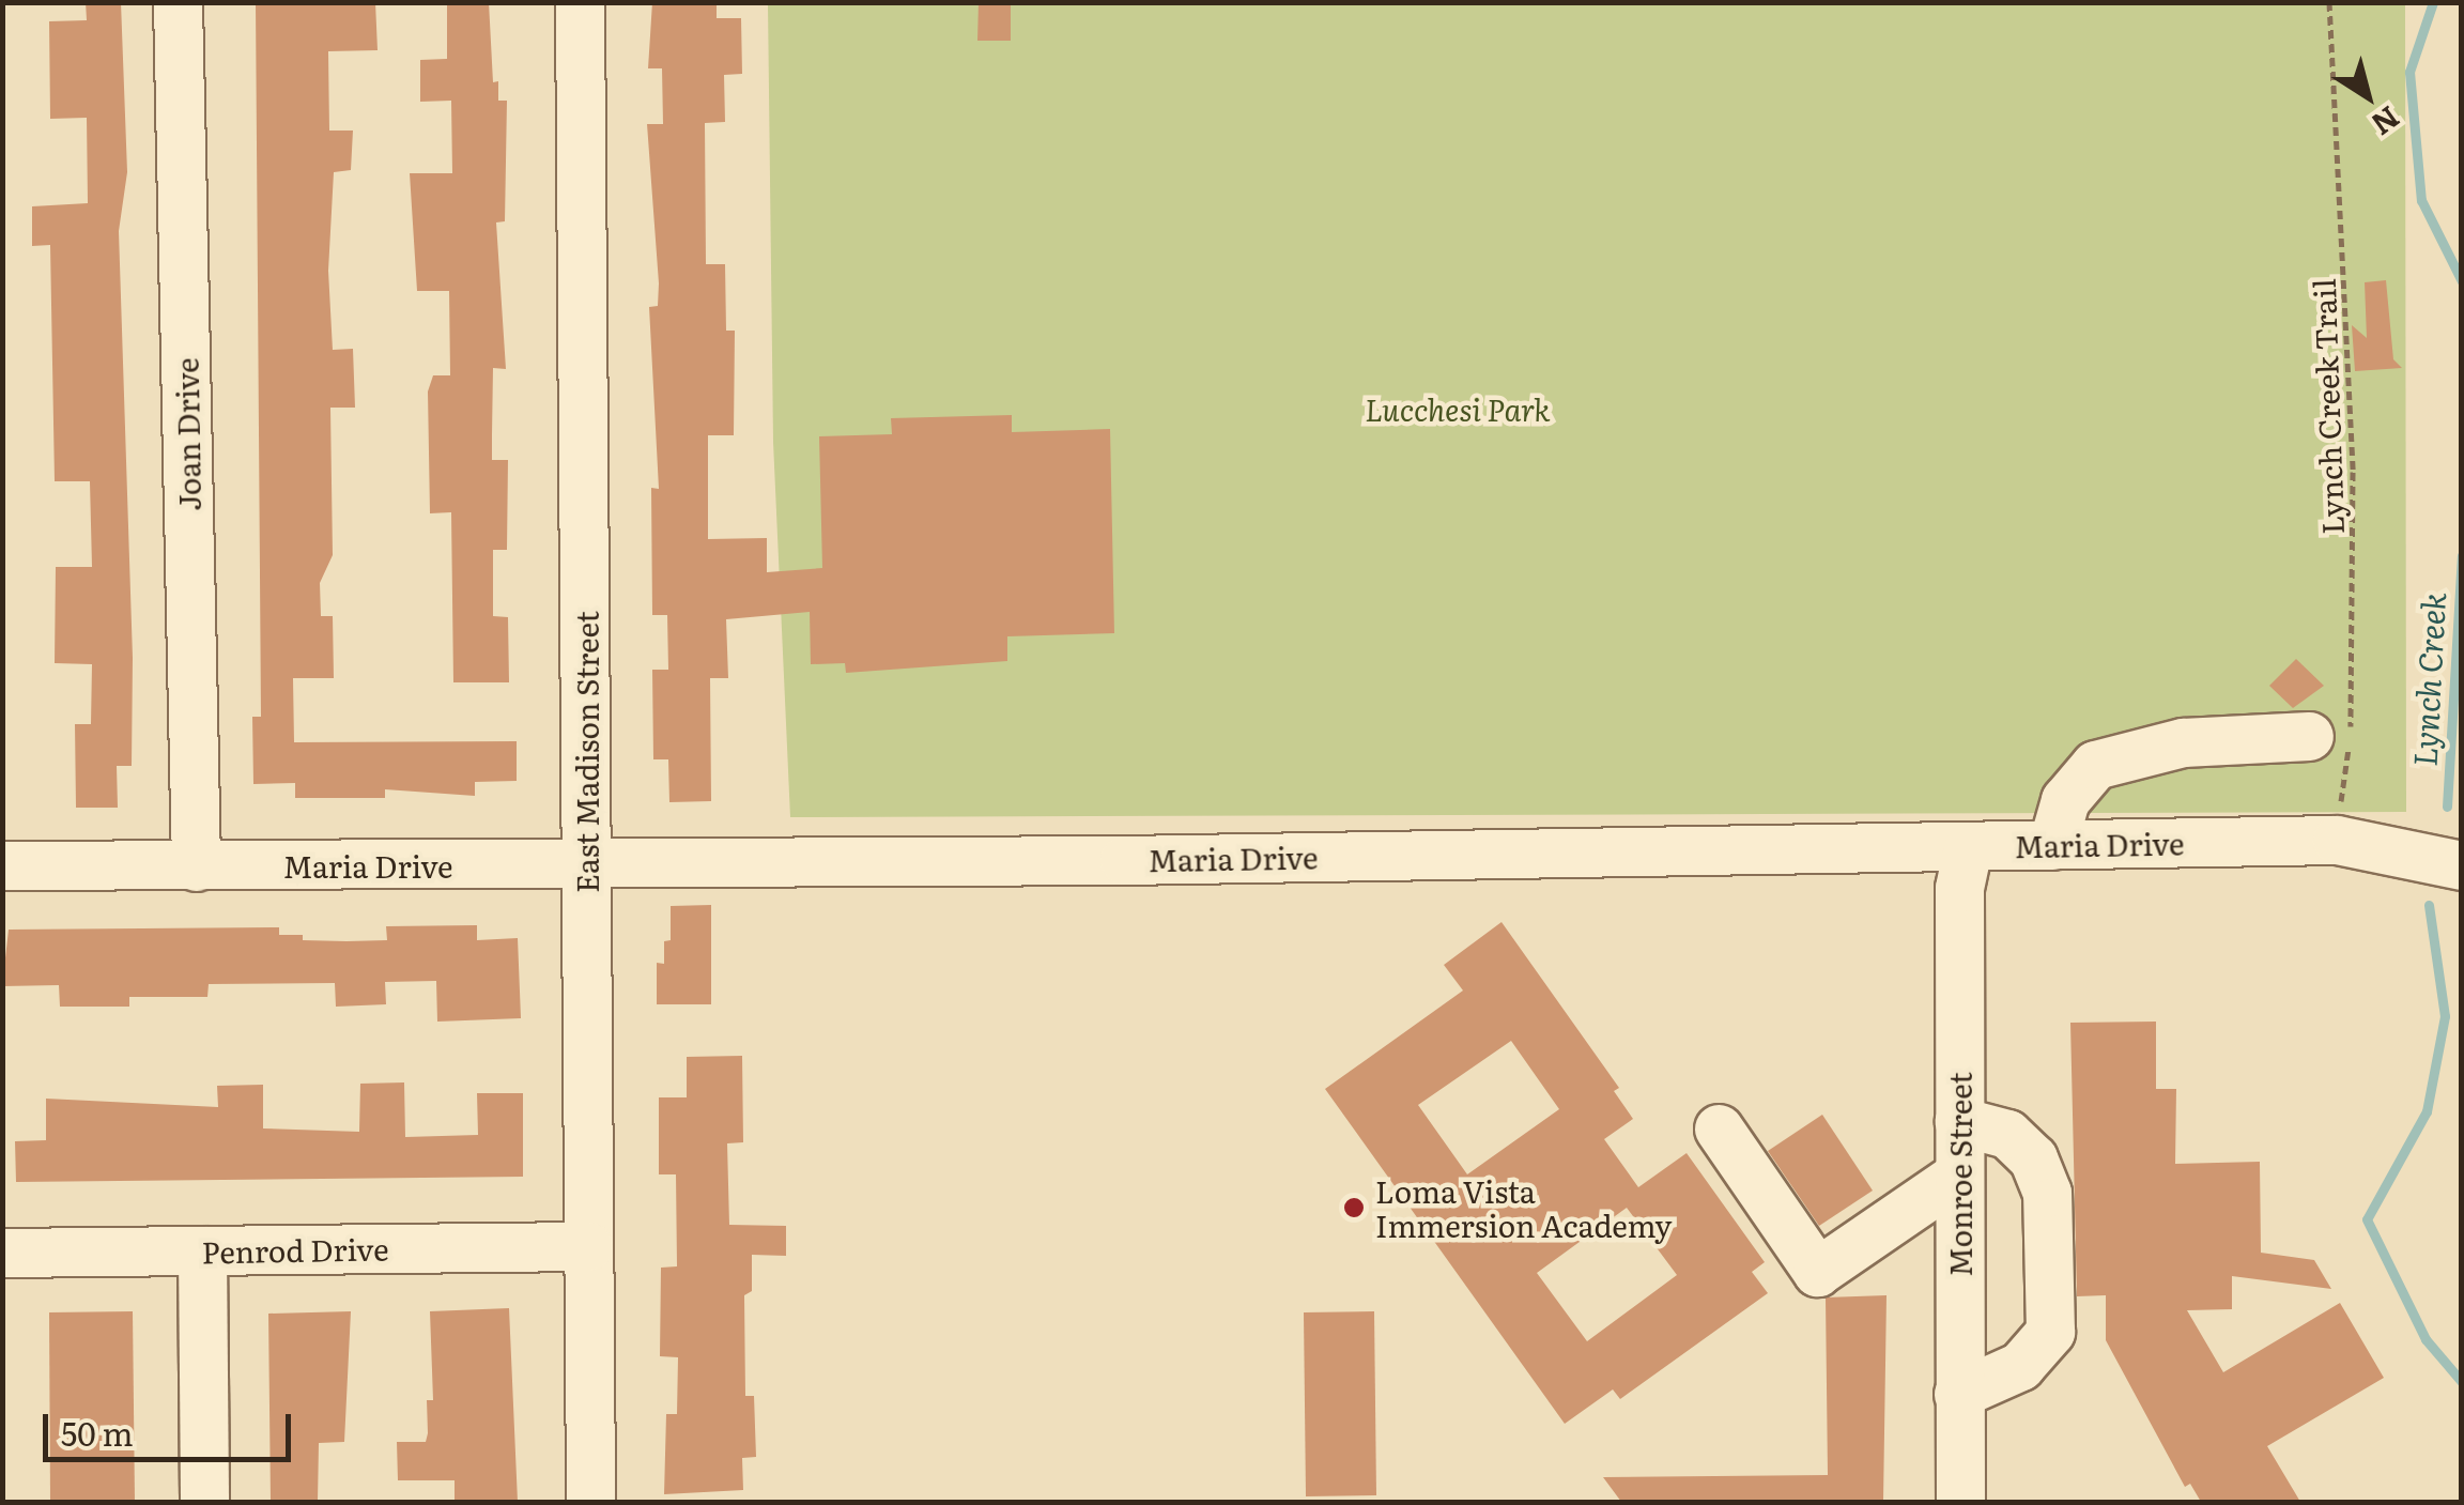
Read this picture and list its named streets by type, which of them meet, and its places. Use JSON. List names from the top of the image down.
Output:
{
  "streets": {
    "street": [
      "Joan Drive",
      "East Madison Street",
      "Maria Drive",
      "Monroe Street",
      "Penrod Drive"
    ],
    "path": ["Lynch Creek Trail"]
  },
  "crossings": [
    ["Joan Drive", "Maria Drive"],
    ["East Madison Street", "Maria Drive"],
    ["East Madison Street", "Penrod Drive"],
    ["Maria Drive", "Monroe Street"]
  ],
  "water": ["Lynch Creek"],
  "parks": ["Lucchesi Park"],
  "places": ["Loma Vista Immersion Academy"],
  "scale_bar": "50 m",
  "north": "bottom right"
}
